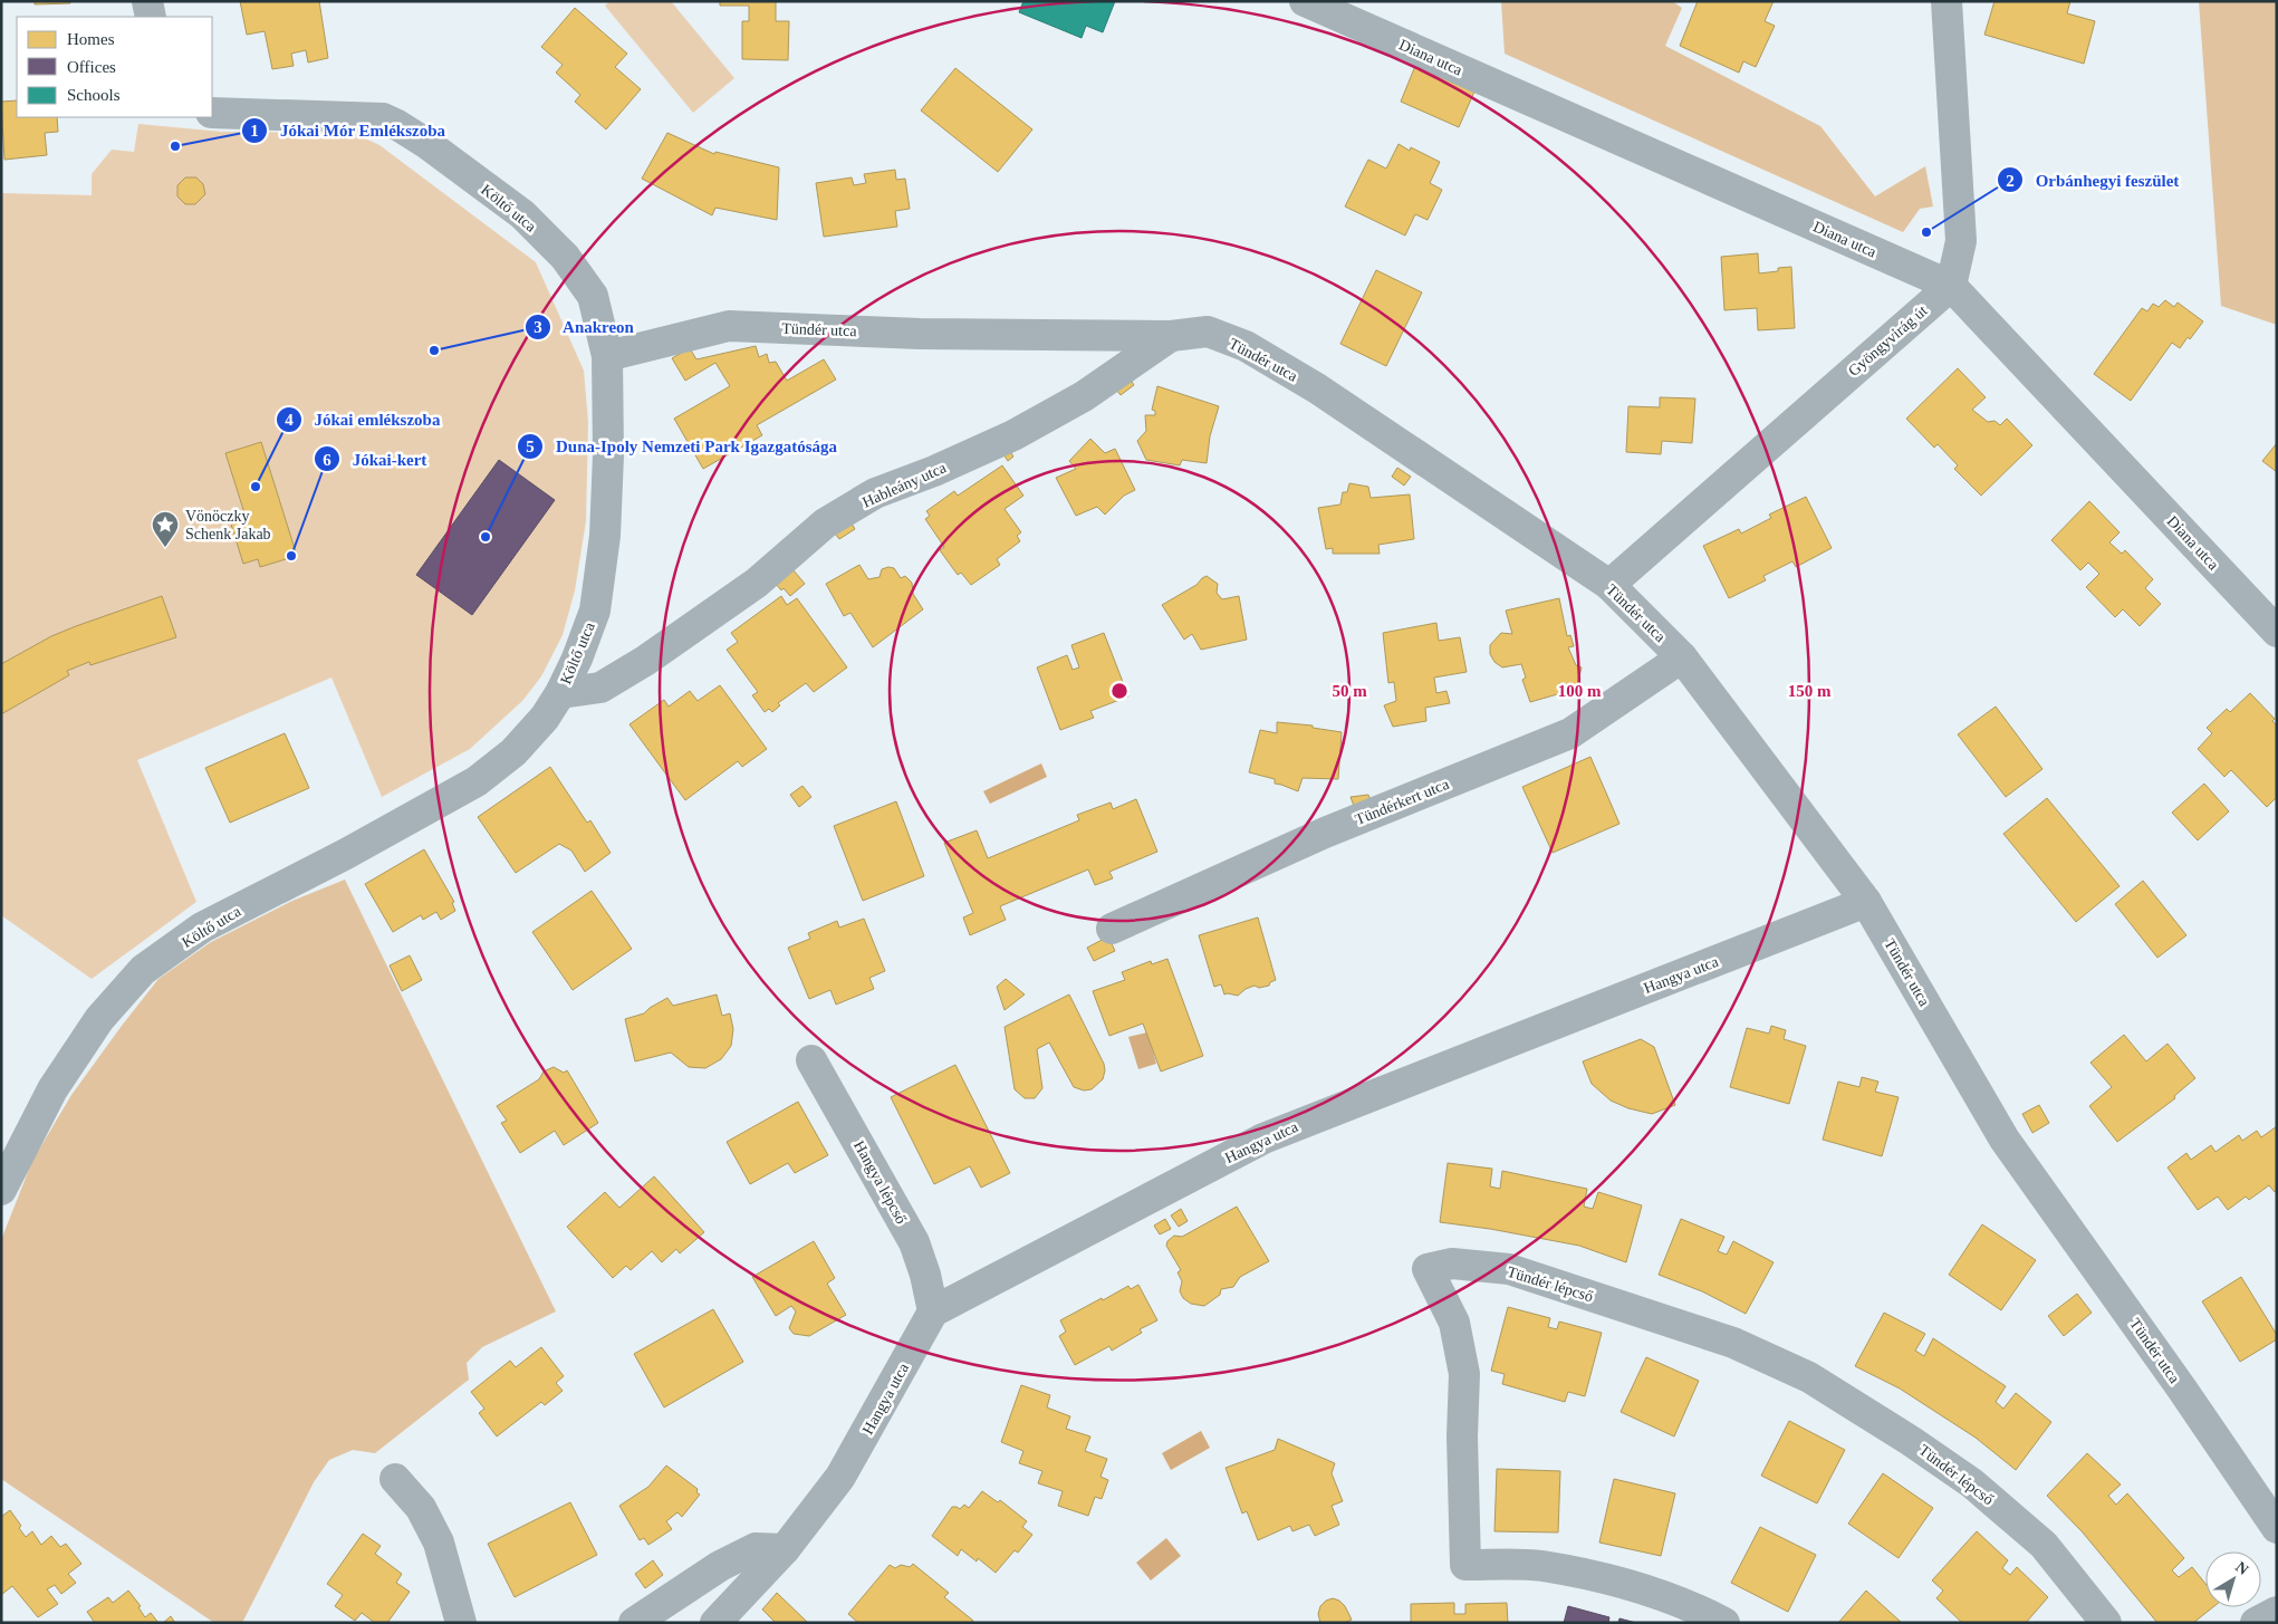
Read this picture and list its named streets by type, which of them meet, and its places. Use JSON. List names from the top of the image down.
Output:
{
  "streets": {
    "street": [
      "Diana utca",
      "Költő utca",
      "Tündér utca",
      "Gyöngyvirág út",
      "Hableány utca",
      "Tündérkert utca",
      "Hangya utca",
      "Hangya lépcső",
      "Tündér lépcső"
    ]
  },
  "crossings": [
    ["Diana utca", "Gyöngyvirág út"],
    ["Költő utca", "Tündér utca"],
    ["Költő utca", "Hableány utca"],
    ["Tündér utca", "Gyöngyvirág út"],
    ["Tündér utca", "Hableány utca"],
    ["Tündér utca", "Tündérkert utca"],
    ["Tündér utca", "Hangya utca"],
    ["Hangya utca", "Hangya lépcső"]
  ],
  "places": {
    "other": [
      "Jókai Mór Emlékszoba",
      "Orbánhegyi feszület",
      "Anakreon",
      "Jókai emlékszoba",
      "Duna-Ipoly Nemzeti Park Igazgatósága",
      "Jókai-kert"
    ],
    "place": ["Vönöczky Schenk Jakab"]
  },
  "legend": ["Homes", "Offices", "Schools"],
  "north": "top right",
  "rings": ["50 m", "100 m", "150 m"]
}
